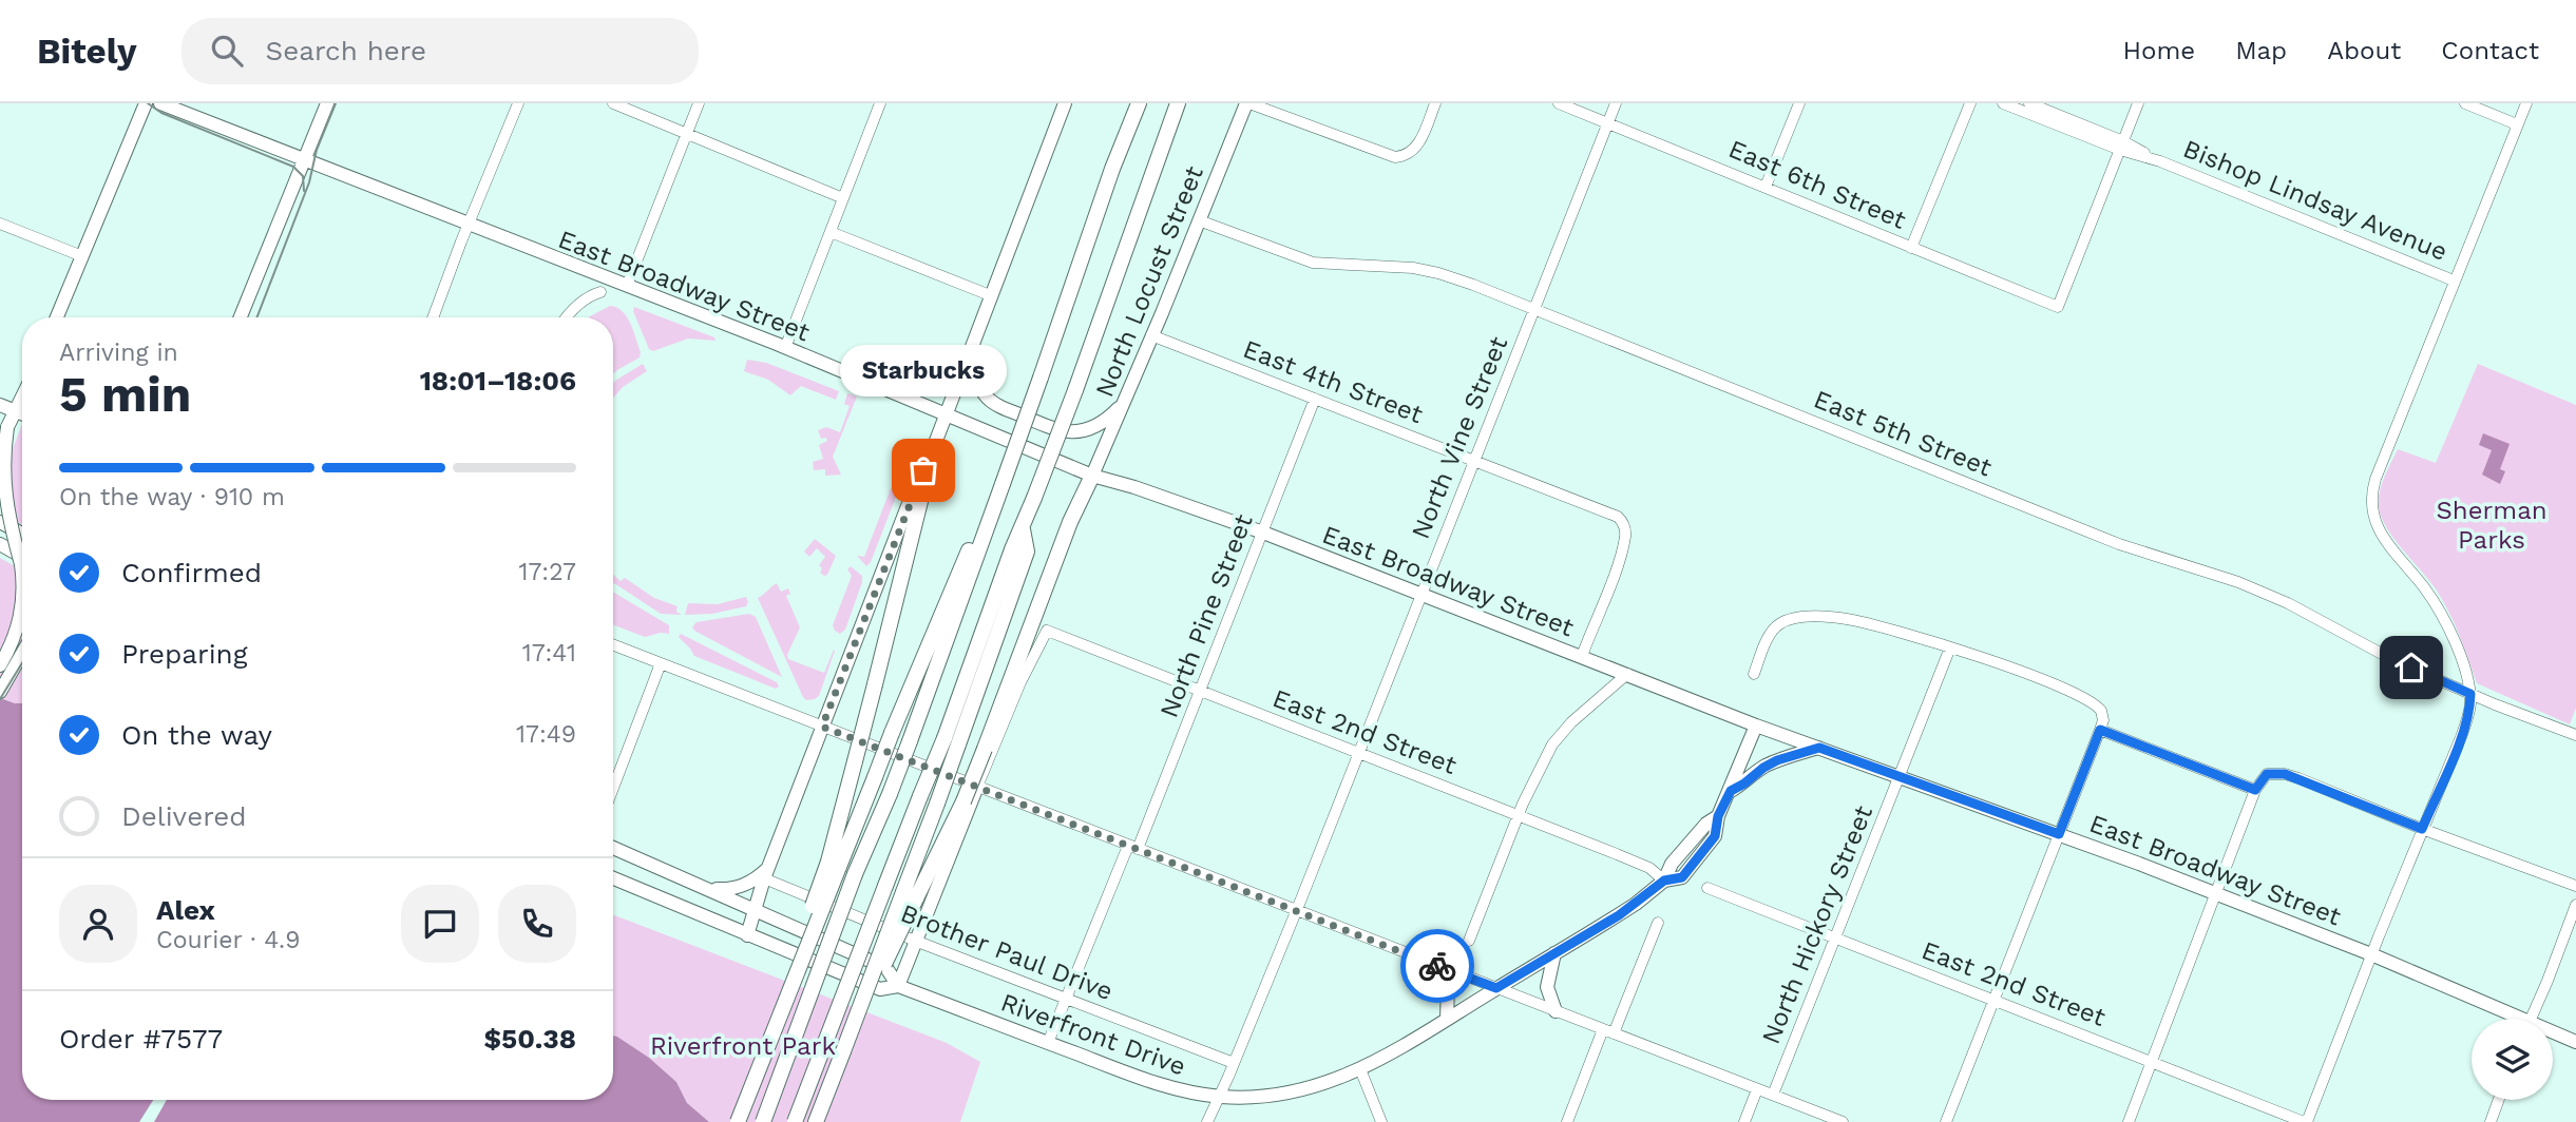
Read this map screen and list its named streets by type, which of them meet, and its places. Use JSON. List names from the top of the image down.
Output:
{
  "streets": {
    "main road": ["North Locust Street", "East Broadway Street", "Riverfront Drive"],
    "street": [
      "East 6th Street",
      "Bishop Lindsay Avenue",
      "East 4th Street",
      "East 5th Street",
      "North Vine Street",
      "North Pine Street",
      "East 2nd Street",
      "North Hickory Street",
      "Brother Paul Drive"
    ]
  },
  "crossings": [
    ["East 6th Street", "Bishop Lindsay Avenue"],
    ["East 6th Street", "North Vine Street"],
    ["North Locust Street", "East Broadway Street"],
    ["North Locust Street", "East 4th Street"],
    ["North Locust Street", "East 5th Street"],
    ["East Broadway Street", "East 4th Street"],
    ["East Broadway Street", "North Vine Street"],
    ["East Broadway Street", "North Pine Street"],
    ["East Broadway Street", "North Hickory Street"],
    ["East Broadway Street", "Riverfront Drive"],
    ["East 4th Street", "North Vine Street"],
    ["East 4th Street", "North Pine Street"],
    ["East 5th Street", "North Vine Street"],
    ["North Vine Street", "East 2nd Street"],
    ["North Vine Street", "Brother Paul Drive"],
    ["North Vine Street", "Riverfront Drive"],
    ["North Pine Street", "East 2nd Street"],
    ["North Pine Street", "Brother Paul Drive"],
    ["North Pine Street", "Riverfront Drive"],
    ["East 2nd Street", "North Hickory Street"],
    ["East 2nd Street", "Riverfront Drive"]
  ],
  "parks": ["Sherman Parks", "Riverfront Park"],
  "places": ["Starbucks"],
  "page": {
    "header": "Bitely",
    "search": "Search here",
    "nav": [
      "Home",
      "Map",
      "About",
      "Contact"
    ],
    "heading": ["5 min", "Arriving in", "18:01–18:06"],
    "panel": [
      "Alex",
      "Courier · 4.9",
      "Order #7577",
      "$50.38"
    ],
    "bubble": "Starbucks",
    "bar": "On the way · 910 m",
    "list": [
      ["Confirmed", "17:27"],
      ["Preparing", "17:41"],
      ["On the way", "17:49"],
      "Delivered"
    ]
  }
}
